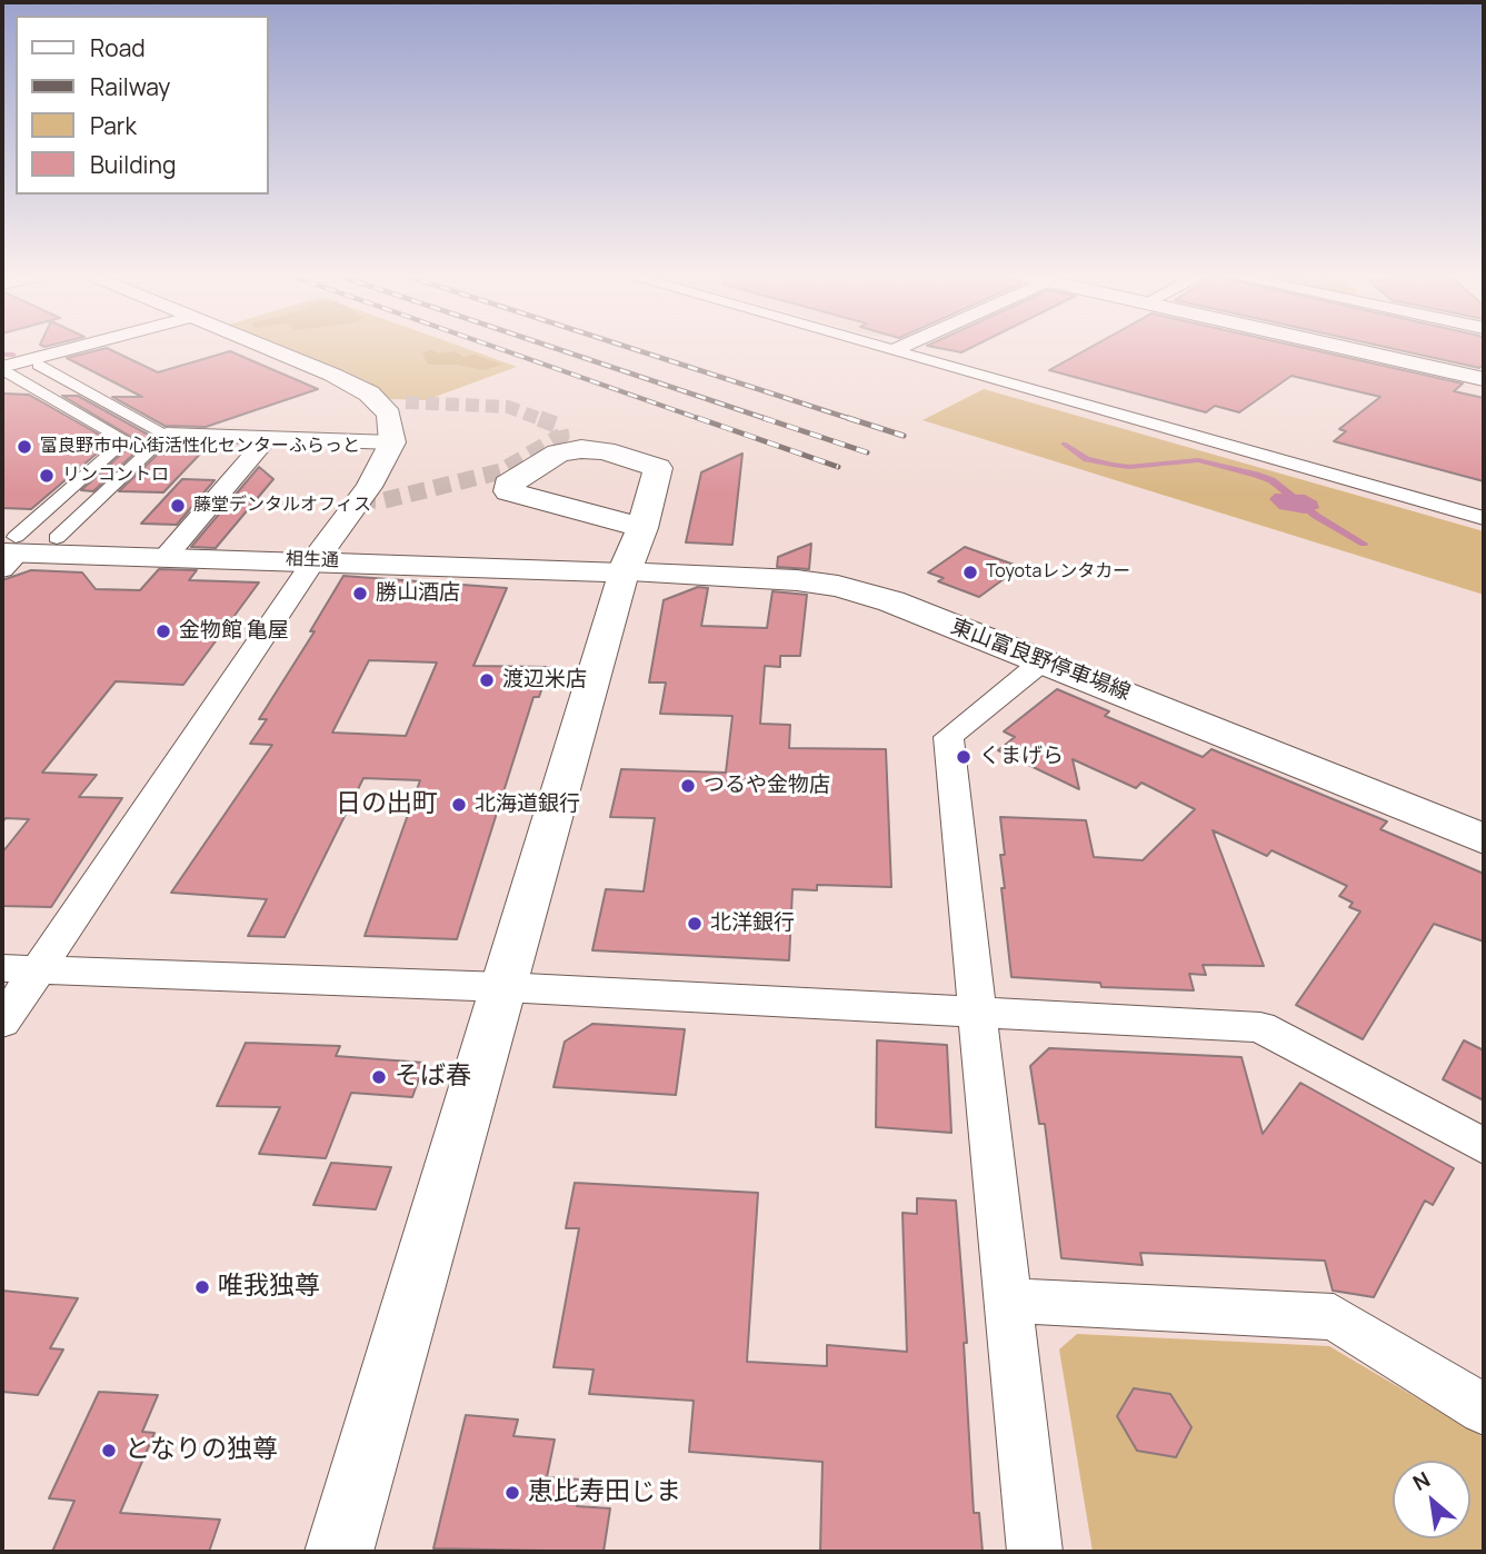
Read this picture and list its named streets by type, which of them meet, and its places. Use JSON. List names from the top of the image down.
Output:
{
  "streets": {
    "main road": ["東山富良野停車場線"],
    "street": ["相生通"]
  },
  "crossings": [
    ["相生通", "東山富良野停車場線"]
  ],
  "districts": ["日の出町"],
  "places": [
    "富良野市中心街活性化センターふらっと",
    "リンコントロ",
    "藤堂デンタルオフィス",
    "Toyotaレンタカー",
    "勝山酒店",
    "金物館 亀屋",
    "渡辺米店",
    "くまげら",
    "つるや金物店",
    "北海道銀行",
    "北洋銀行",
    "そば春",
    "唯我独尊",
    "となりの独尊",
    "恵比寿田じま"
  ],
  "legend": [
    "Road",
    "Railway",
    "Park",
    "Building"
  ],
  "north": "top left"
}
